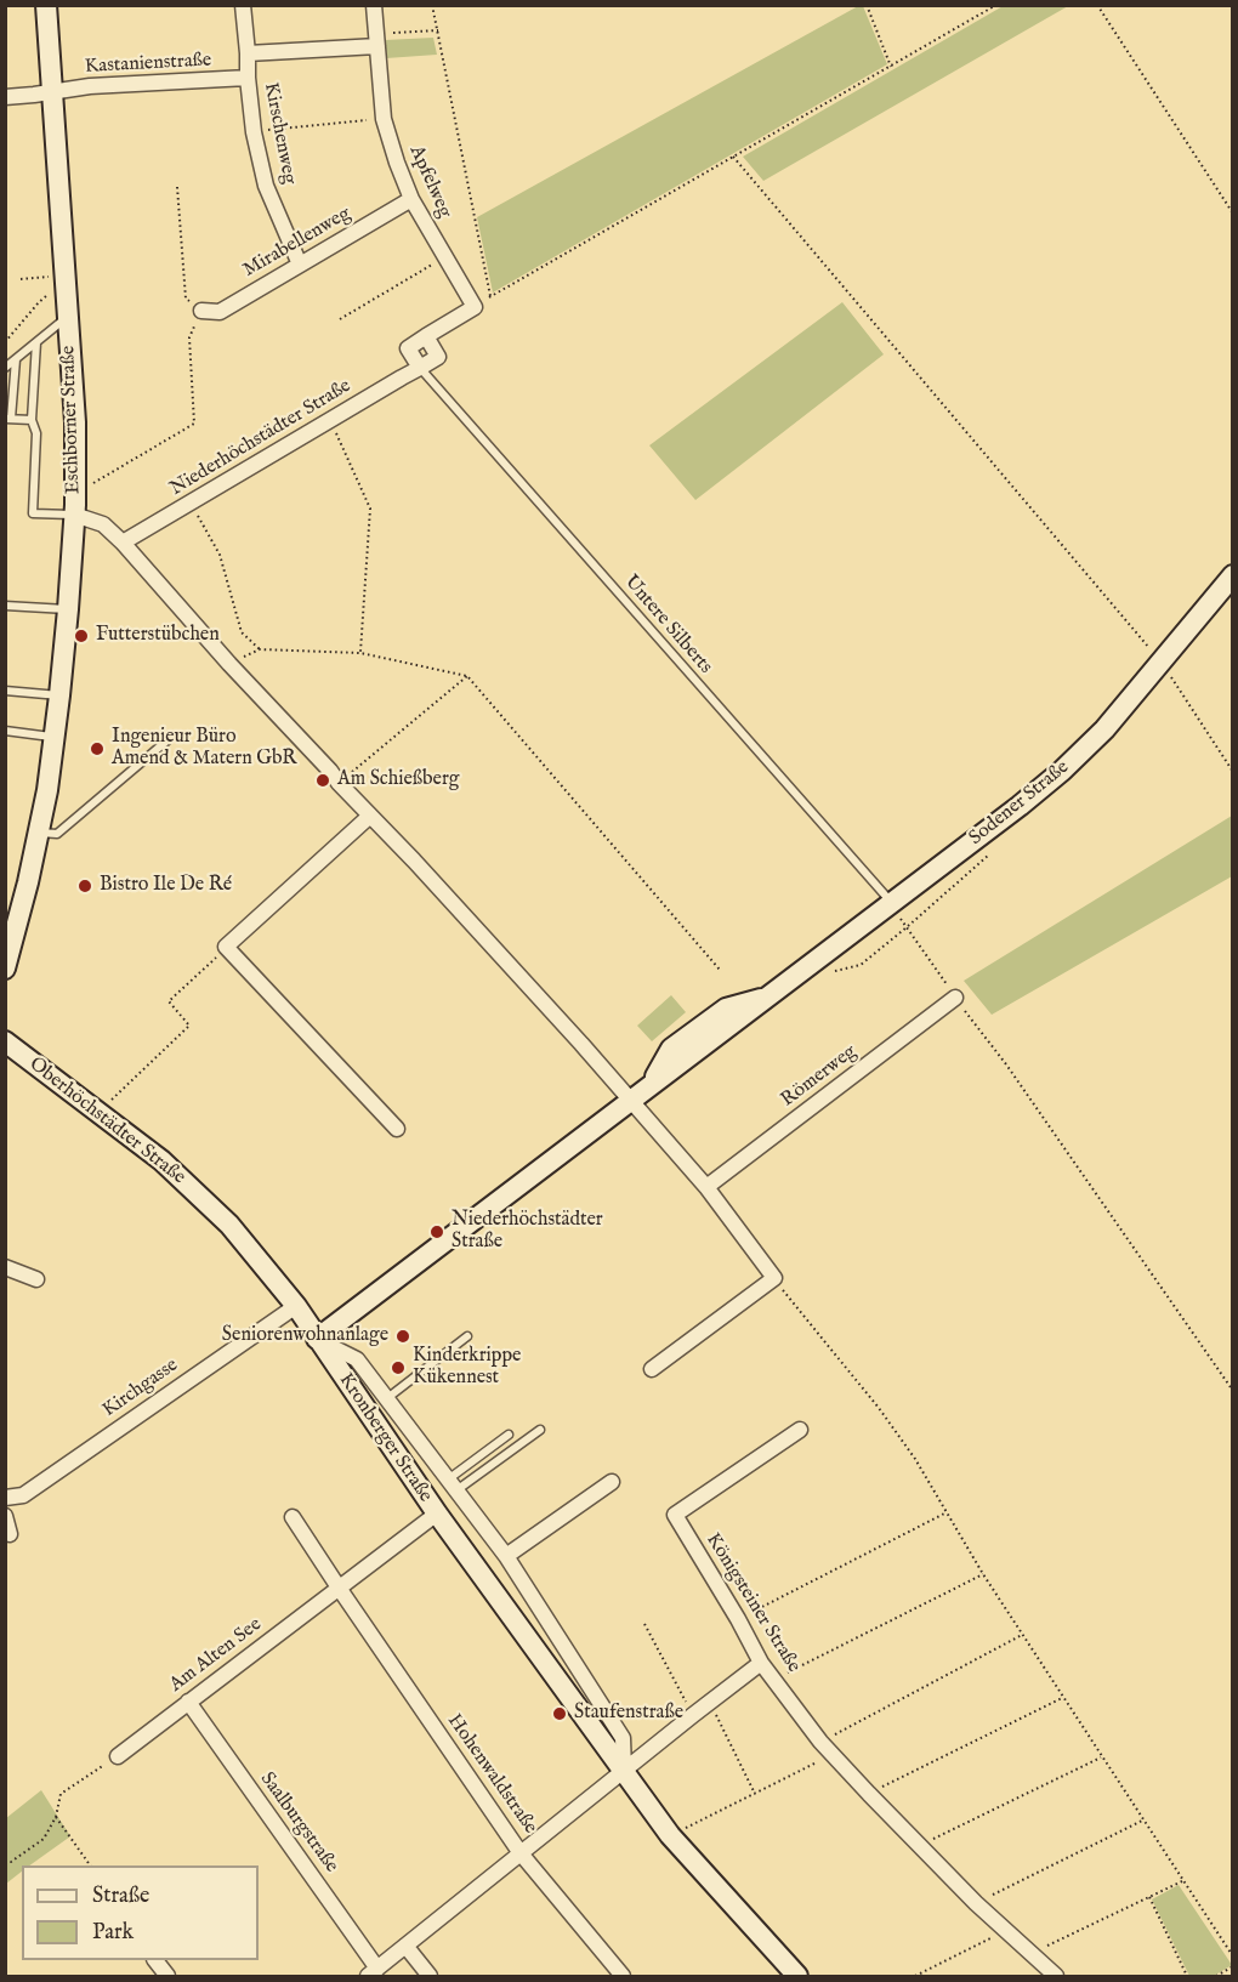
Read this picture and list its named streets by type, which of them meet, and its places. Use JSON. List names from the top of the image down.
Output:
{
  "streets": {
    "main road": [
      "Eschborner Straße",
      "Sodener Straße",
      "Oberhöchstädter Straße",
      "Kronberger Straße"
    ],
    "street": [
      "Kastanienstraße",
      "Kirschenweg",
      "Apfelweg",
      "Mirabellenweg",
      "Niederhöchstädter Straße",
      "Römerweg",
      "Kirchgasse",
      "Königsteiner Straße",
      "Am Alten See",
      "Hohenwaldstraße",
      "Saalburgstraße"
    ],
    "lane": ["Untere Silberts"]
  },
  "crossings": [
    ["Kastanienstraße", "Kirschenweg"],
    ["Kastanienstraße", "Eschborner Straße"],
    ["Kirschenweg", "Mirabellenweg"],
    ["Apfelweg", "Mirabellenweg"],
    ["Niederhöchstädter Straße", "Untere Silberts"],
    ["Untere Silberts", "Sodener Straße"],
    ["Sodener Straße", "Oberhöchstädter Straße"],
    ["Sodener Straße", "Kronberger Straße"],
    ["Oberhöchstädter Straße", "Kirchgasse"],
    ["Oberhöchstädter Straße", "Kronberger Straße"],
    ["Kronberger Straße", "Am Alten See"],
    ["Am Alten See", "Hohenwaldstraße"],
    ["Am Alten See", "Saalburgstraße"]
  ],
  "places": [
    "Futterstübchen",
    "Ingenieur Büro Amend & Matern GbR",
    "Am Schießberg",
    "Bistro Ile De Ré",
    "Niederhöchstädter Straße",
    "Seniorenwohnanlage",
    "Kinderkrippe Kükennest",
    "Staufenstraße"
  ],
  "legend": ["Straße", "Park"]
}
